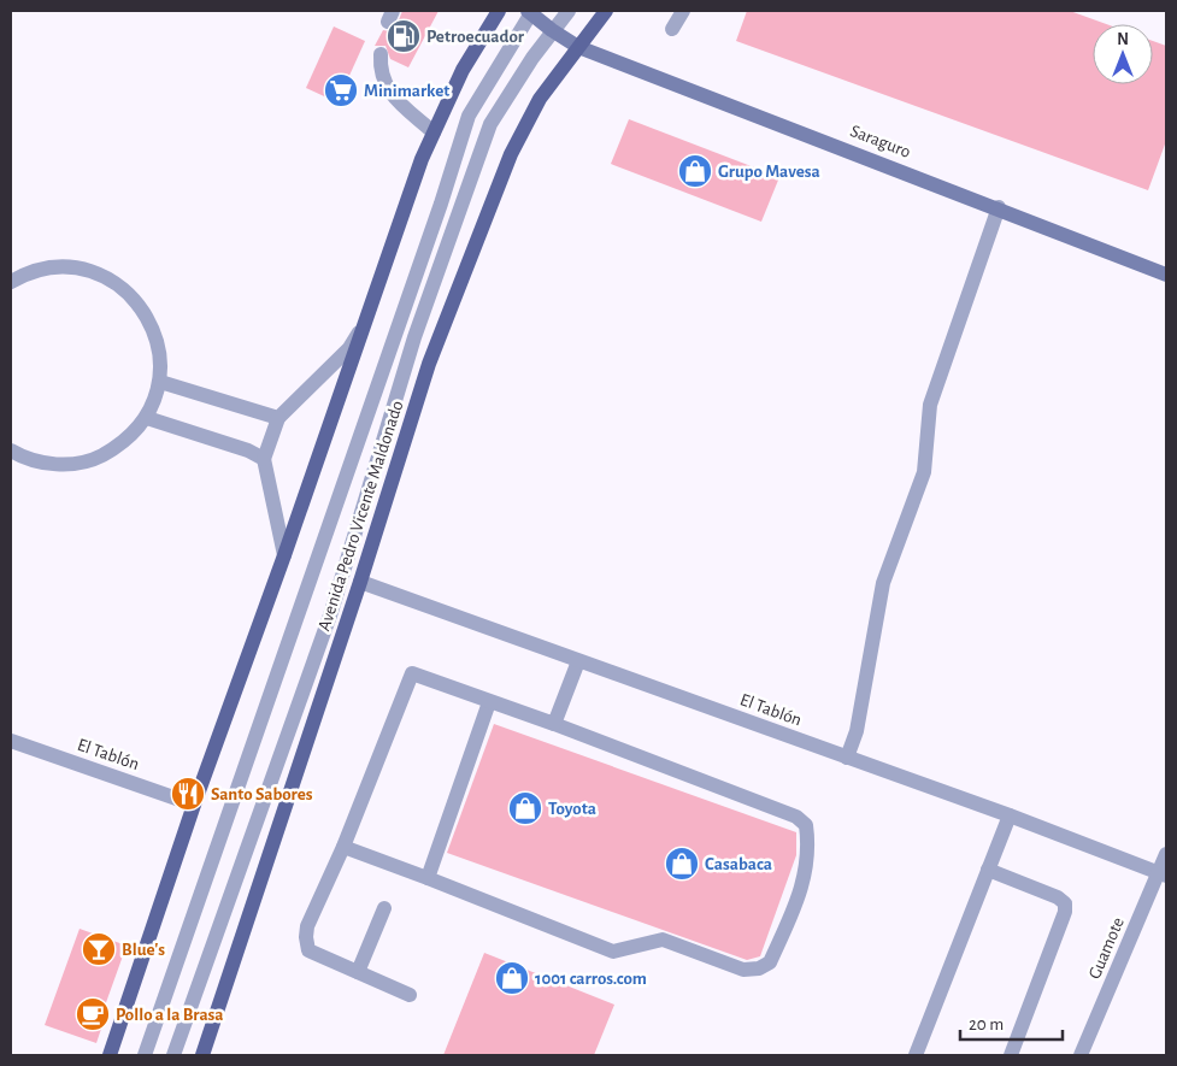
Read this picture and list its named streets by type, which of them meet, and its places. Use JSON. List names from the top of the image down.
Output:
{
  "streets": {
    "main road": ["Avenida Pedro Vicente Maldonado"],
    "street": ["Saraguro", "El Tablón", "Guamote"]
  },
  "crossings": [
    ["Saraguro", "Avenida Pedro Vicente Maldonado"],
    ["Avenida Pedro Vicente Maldonado", "El Tablón"],
    ["El Tablón", "Guamote"]
  ],
  "places": {
    "fuel station": ["Petroecuador"],
    "supermarket": ["Minimarket"],
    "shop": [
      "Grupo Mavesa",
      "Toyota",
      "Casabaca",
      "1001 carros.com"
    ],
    "restaurant": ["Santo Sabores"],
    "bar": ["Blue's"],
    "cafe": ["Pollo a la Brasa"]
  },
  "scale_bar": "20 m",
  "north": "top"
}
